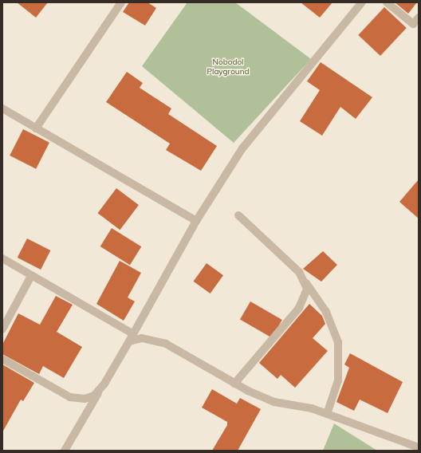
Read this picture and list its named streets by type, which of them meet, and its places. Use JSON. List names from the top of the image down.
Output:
{
  "parks": ["Nobodol Playground"]
}
